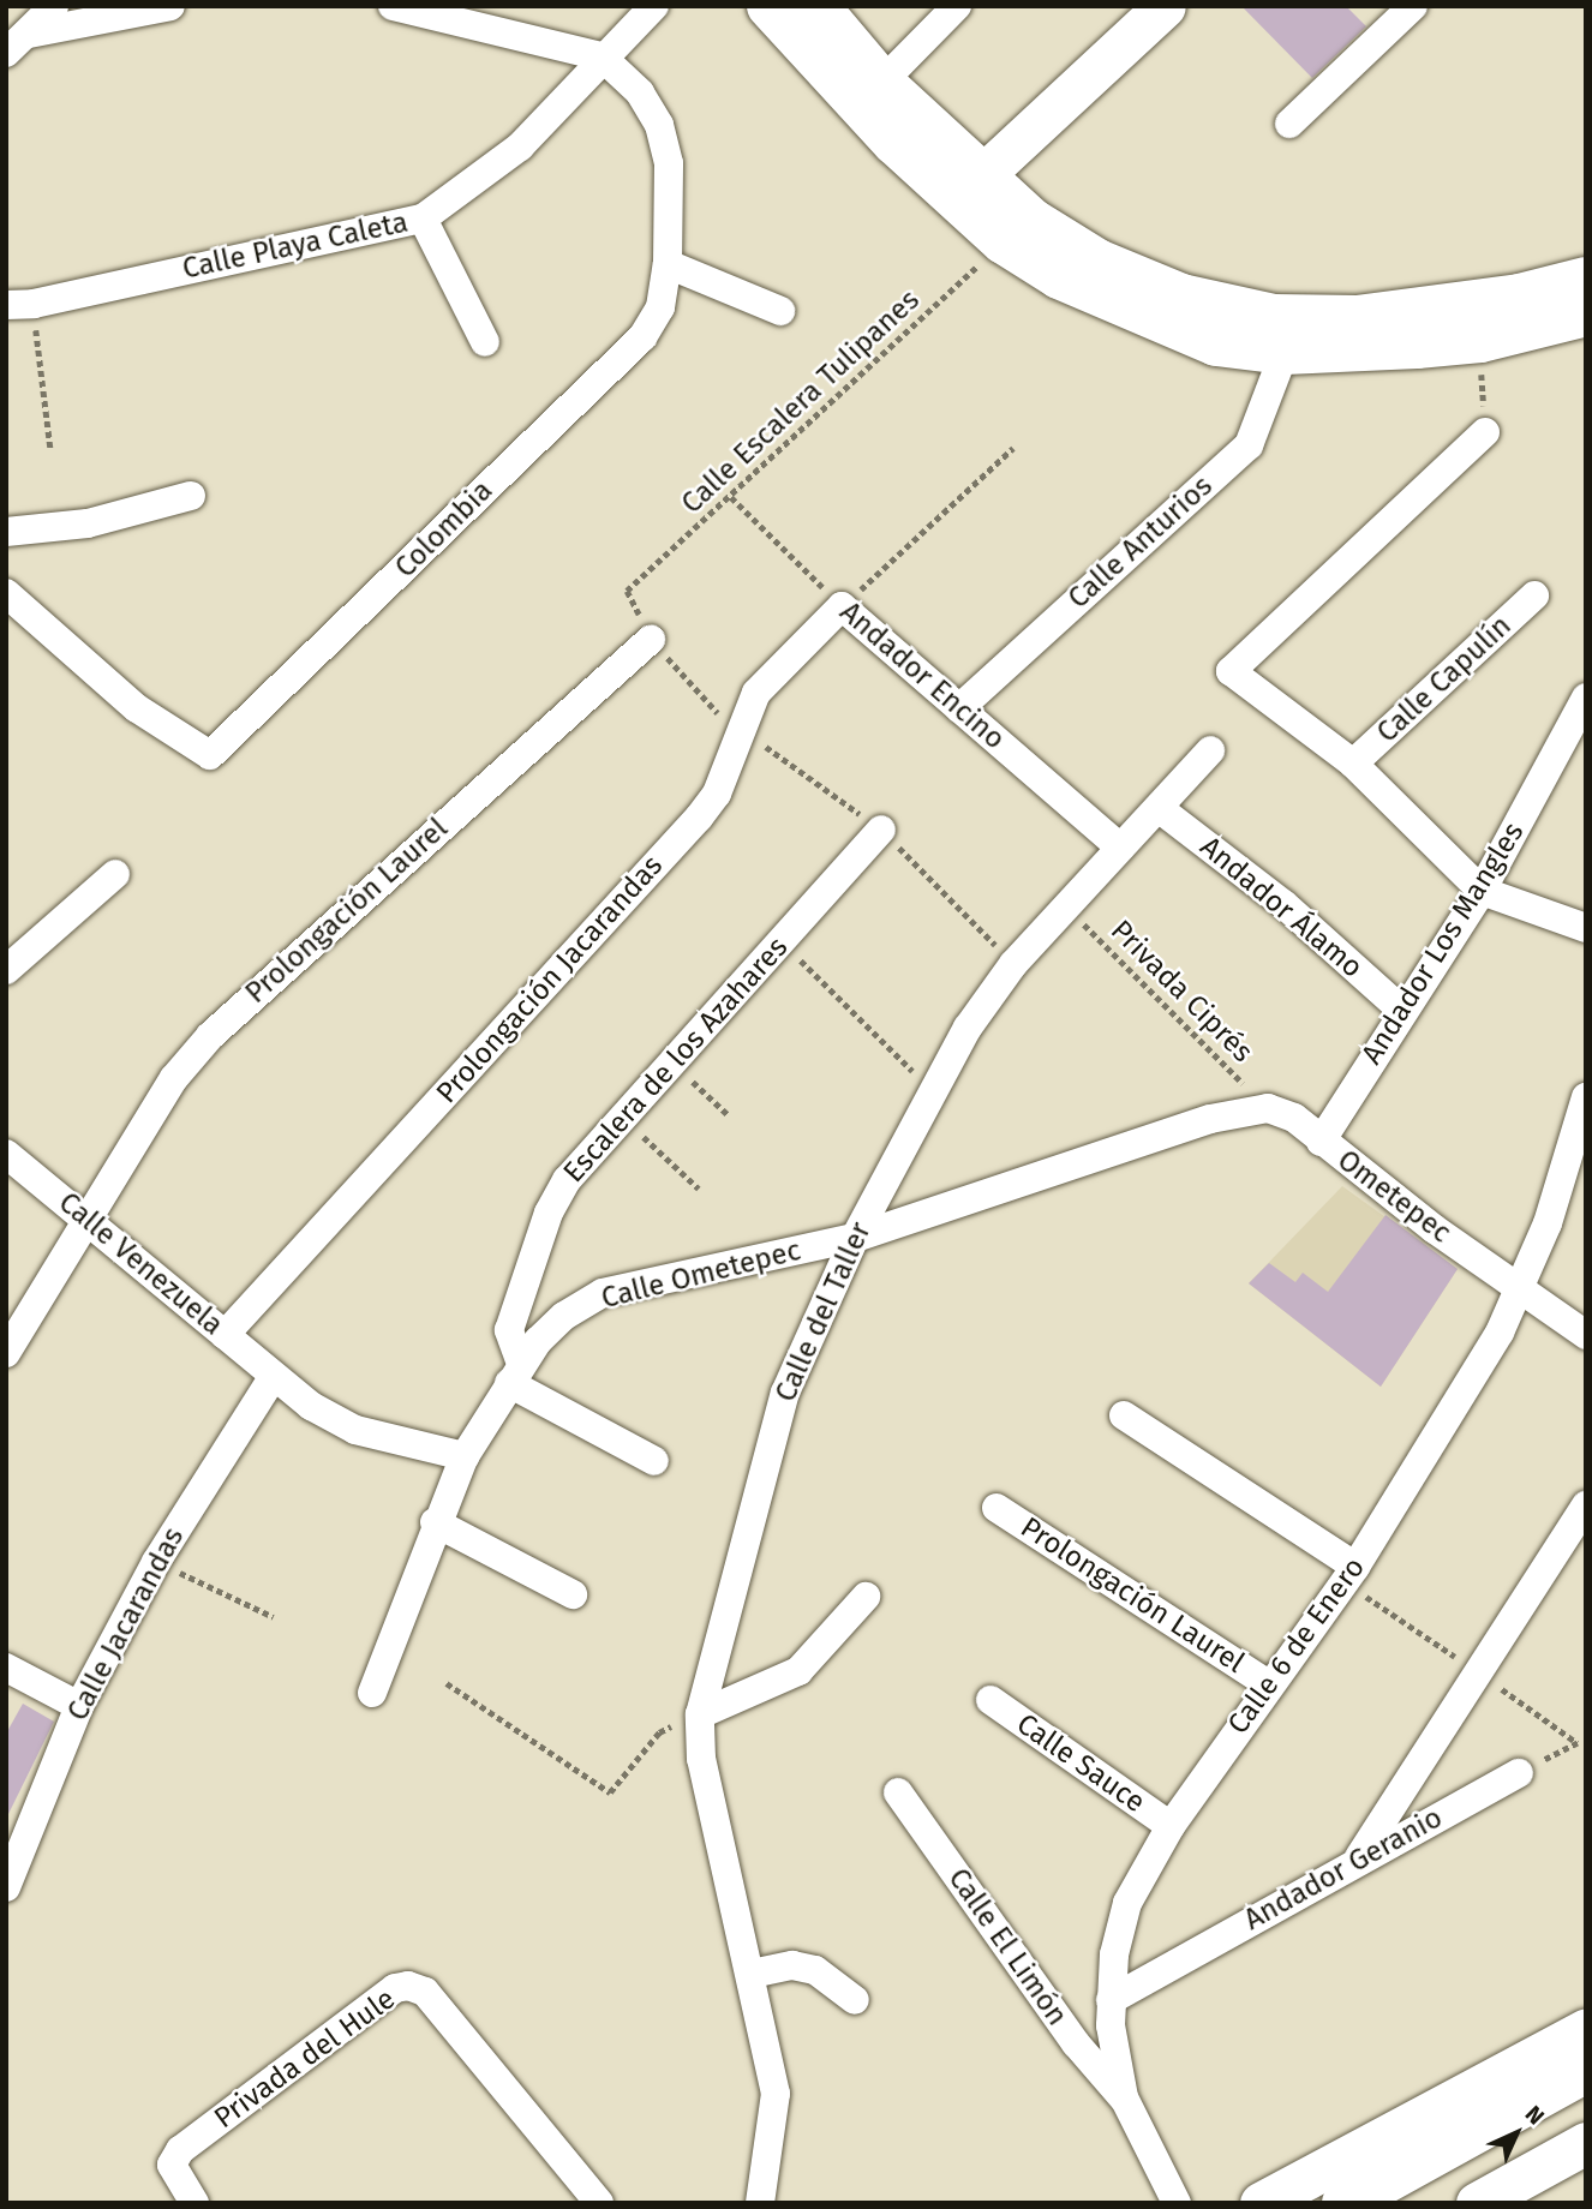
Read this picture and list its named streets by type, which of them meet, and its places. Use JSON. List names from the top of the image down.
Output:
{
  "streets": {
    "street": [
      "Calle Playa Caleta",
      "Colombia",
      "Calle Anturios",
      "Andador Encino",
      "Calle Capulín",
      "Andador Álamo",
      "Prolongación Laurel",
      "Andador Los Mangles",
      "Prolongación Jacarandas",
      "Escalera de los Azahares",
      "Ometepec",
      "Calle Venezuela",
      "Calle Ometepec",
      "Calle del Taller",
      "Calle Jacarandas",
      "Calle 6 de Enero",
      "Calle Sauce",
      "Andador Geranio",
      "Calle El Limón",
      "Privada del Hule"
    ],
    "path": ["Calle Escalera Tulipanes", "Privada Ciprés"]
  },
  "crossings": [
    ["Calle Playa Caleta", "Colombia"],
    ["Calle Escalera Tulipanes", "Andador Encino"],
    ["Calle Escalera Tulipanes", "Prolongación Laurel"],
    ["Calle Anturios", "Andador Encino"],
    ["Andador Encino", "Prolongación Jacarandas"],
    ["Andador Encino", "Calle del Taller"],
    ["Andador Álamo", "Andador Los Mangles"],
    ["Andador Álamo", "Calle del Taller"],
    ["Prolongación Laurel", "Calle Venezuela"],
    ["Prolongación Laurel", "Calle 6 de Enero"],
    ["Andador Los Mangles", "Ometepec"],
    ["Prolongación Jacarandas", "Calle Venezuela"],
    ["Privada Ciprés", "Ometepec"],
    ["Privada Ciprés", "Calle Ometepec"],
    ["Privada Ciprés", "Calle del Taller"],
    ["Escalera de los Azahares", "Calle Ometepec"],
    ["Ometepec", "Calle Ometepec"],
    ["Ometepec", "Calle 6 de Enero"],
    ["Calle Venezuela", "Calle Jacarandas"],
    ["Calle Ometepec", "Calle del Taller"],
    ["Calle 6 de Enero", "Calle Sauce"],
    ["Calle 6 de Enero", "Andador Geranio"],
    ["Calle 6 de Enero", "Calle El Limón"]
  ],
  "north": "top right"
}
